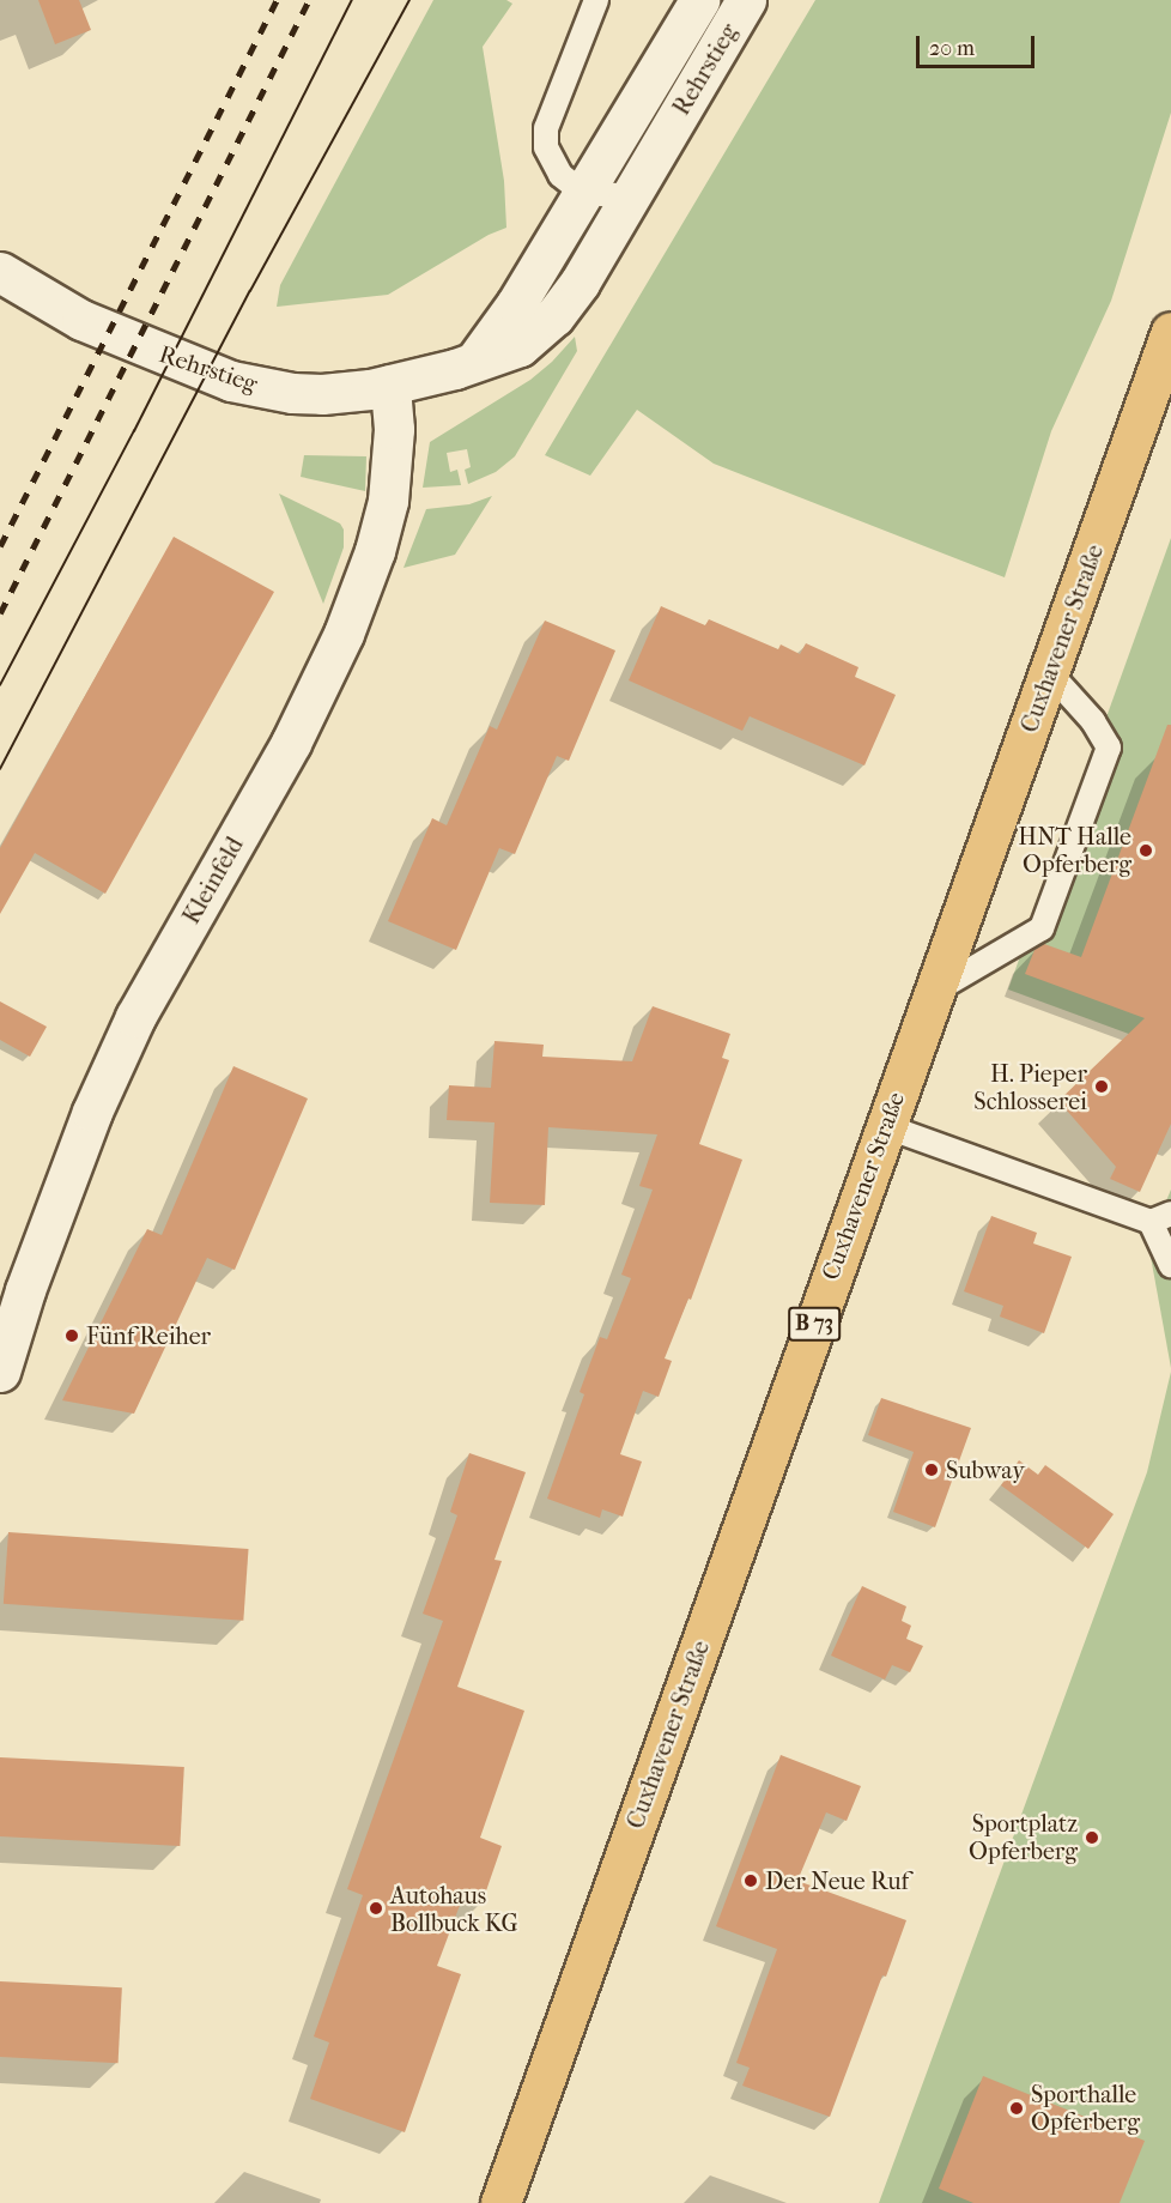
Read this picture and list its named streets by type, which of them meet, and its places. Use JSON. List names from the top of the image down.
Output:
{
  "streets": {
    "main road": ["Cuxhavener Straße", "B 73"],
    "street": ["Rehrstieg", "Kleinfeld"]
  },
  "crossings": [
    ["Rehrstieg", "Kleinfeld"]
  ],
  "places": [
    "HNT Halle Opferberg",
    "H. Pieper Schlosserei",
    "Fünf Reiher",
    "Subway",
    "Sportplatz Opferberg",
    "Der Neue Ruf",
    "Autohaus Bollbuck KG",
    "Sporthalle Opferberg"
  ],
  "scale_bar": "20 m"
}
